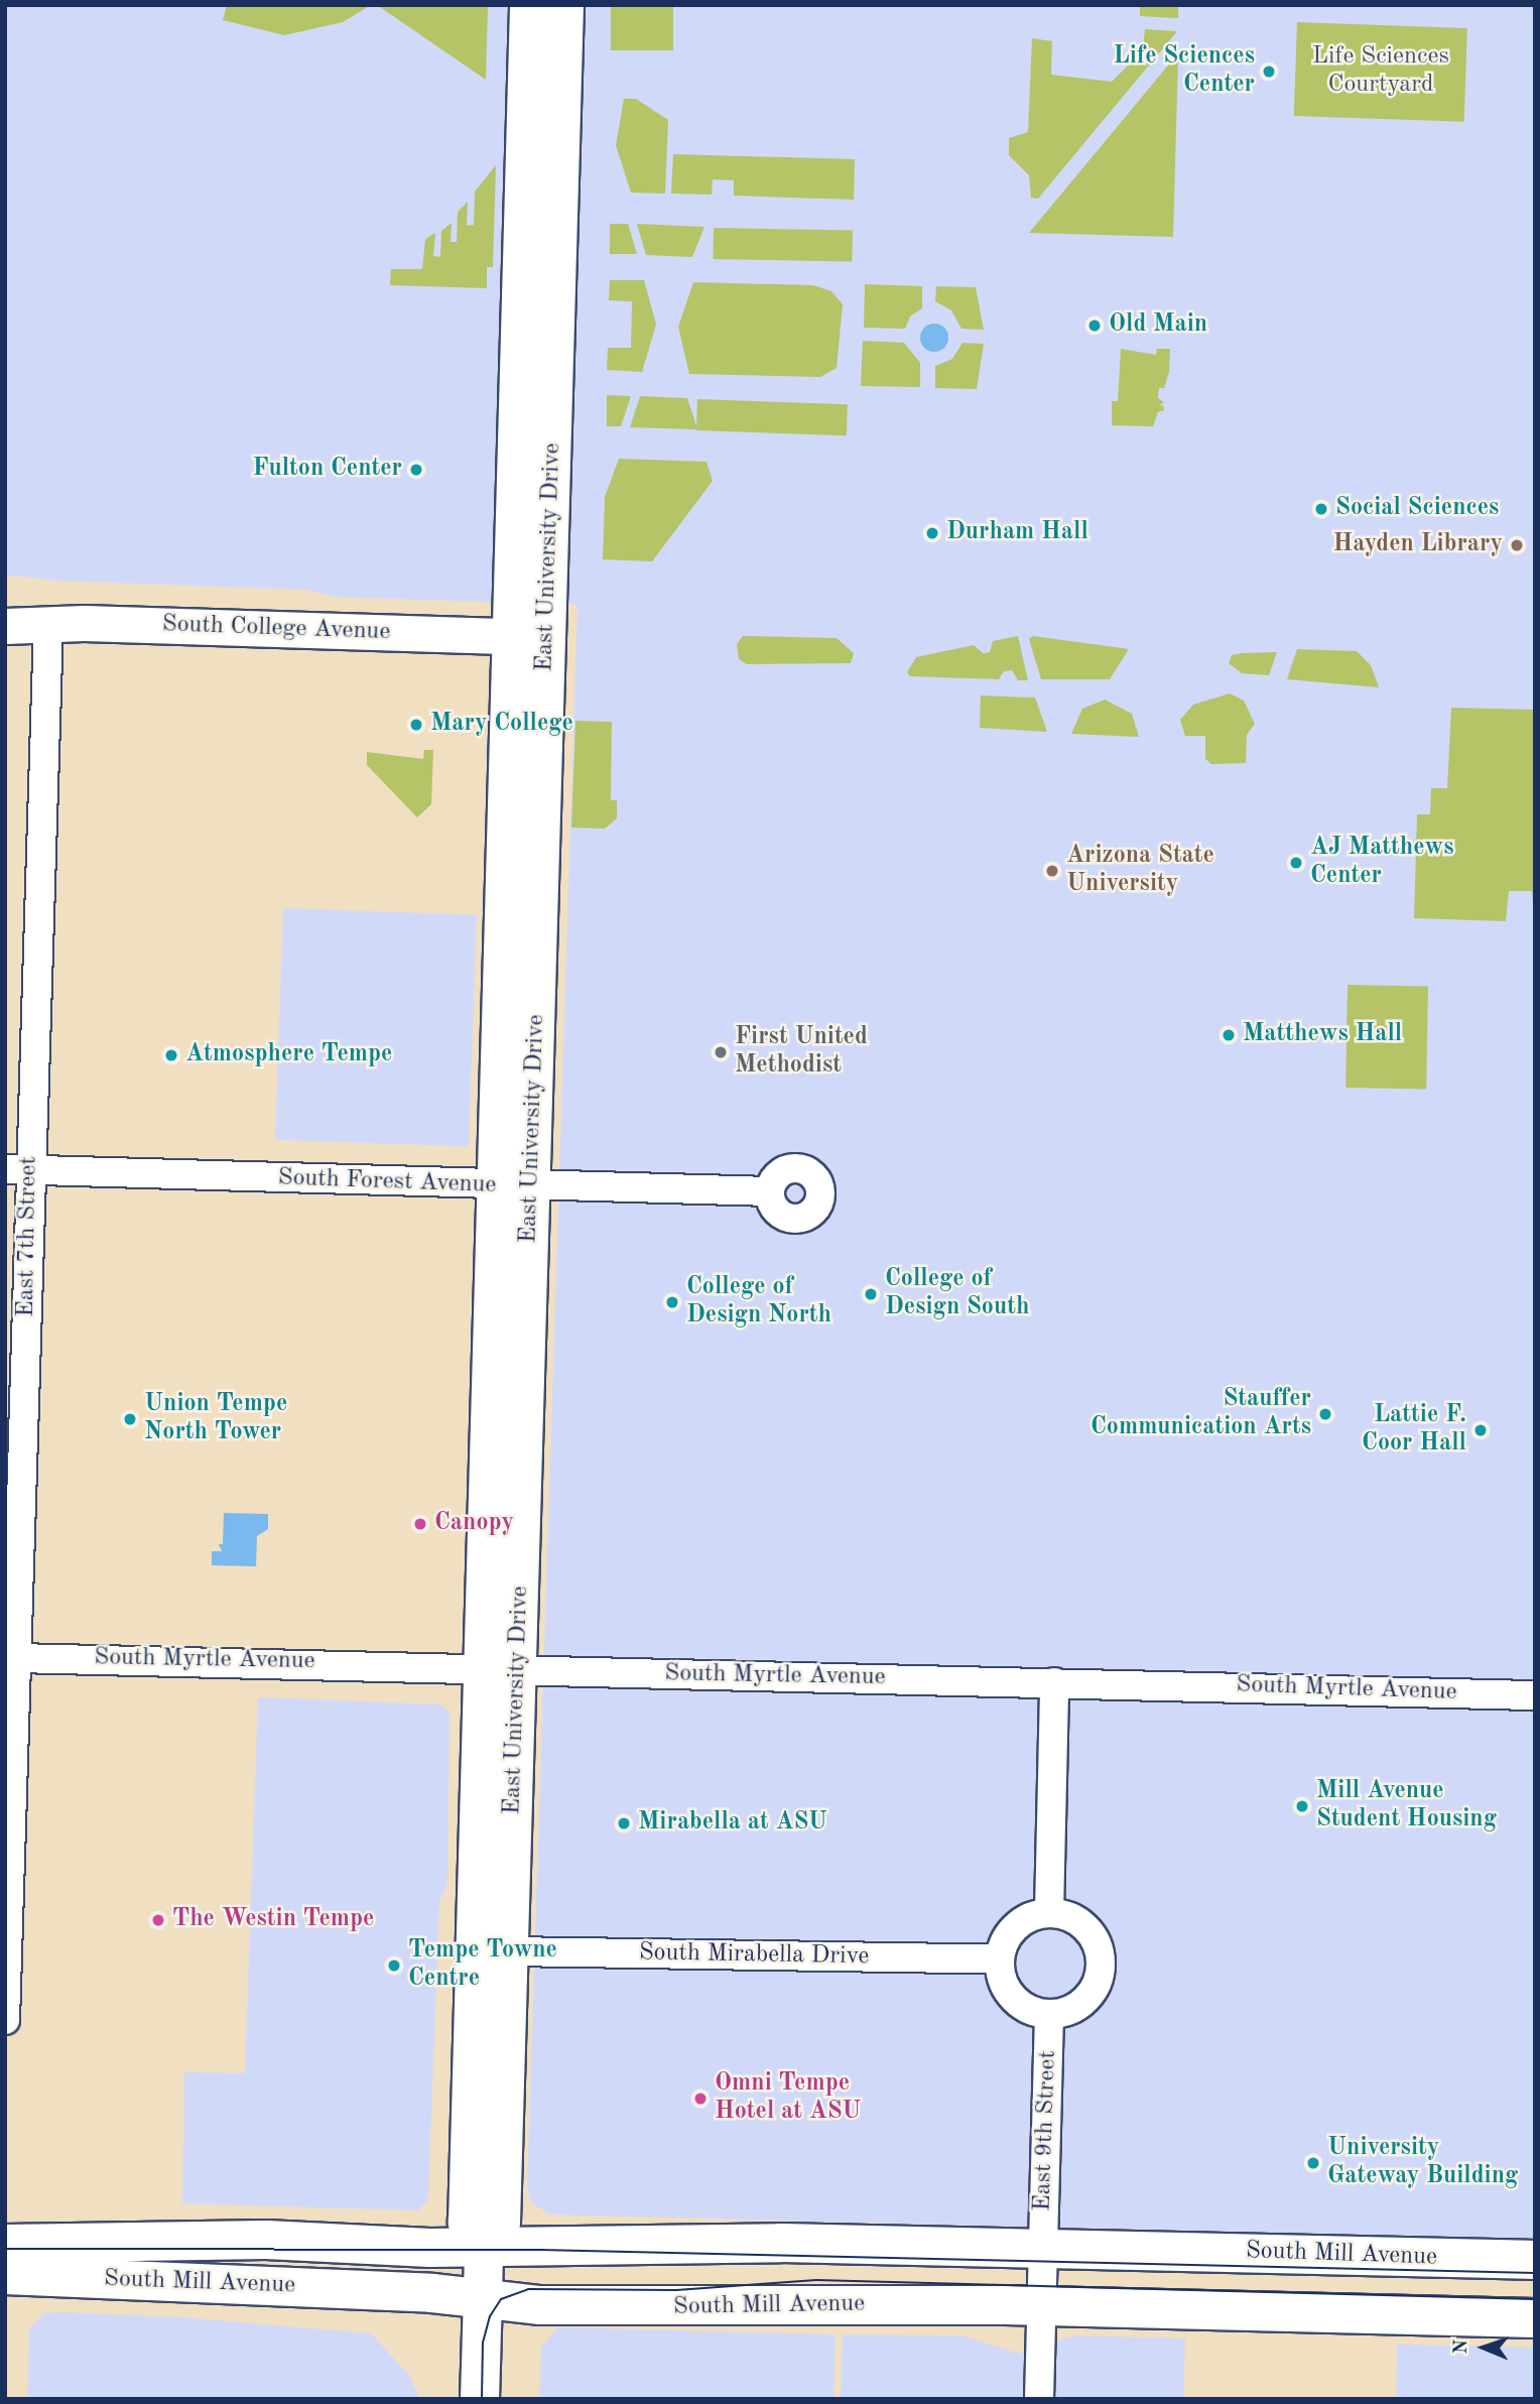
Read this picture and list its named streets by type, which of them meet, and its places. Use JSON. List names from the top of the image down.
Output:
{
  "streets": {
    "main road": ["East University Drive", "South Mill Avenue"],
    "street": [
      "South College Avenue",
      "South Forest Avenue",
      "East 7th Street",
      "South Myrtle Avenue",
      "South Mirabella Drive",
      "East 9th Street"
    ]
  },
  "crossings": [
    ["East University Drive", "South College Avenue"],
    ["East University Drive", "South Forest Avenue"],
    ["East University Drive", "South Myrtle Avenue"],
    ["East University Drive", "South Mirabella Drive"],
    ["East University Drive", "South Mill Avenue"],
    ["South College Avenue", "East 7th Street"],
    ["South Forest Avenue", "East 7th Street"],
    ["East 7th Street", "South Myrtle Avenue"],
    ["South Mirabella Drive", "East 9th Street"],
    ["East 9th Street", "South Mill Avenue"]
  ],
  "parks": ["Life Sciences Courtyard"],
  "places": [
    "Life Sciences Center",
    "Old Main",
    "Fulton Center",
    "Social Sciences",
    "Durham Hall",
    "Hayden Library",
    "Mary College",
    "AJ Matthews Center",
    "Arizona State University",
    "Matthews Hall",
    "First United Methodist",
    "Atmosphere Tempe",
    "College of Design South",
    "College of Design North",
    "Stauffer Communication Arts",
    "Union Tempe North Tower",
    "Lattie F. Coor Hall",
    "Canopy",
    "Mill Avenue Student Housing",
    "Mirabella at ASU",
    "The Westin Tempe",
    "Tempe Towne Centre",
    "Omni Tempe Hotel at ASU",
    "University Gateway Building"
  ],
  "north": "left"
}
